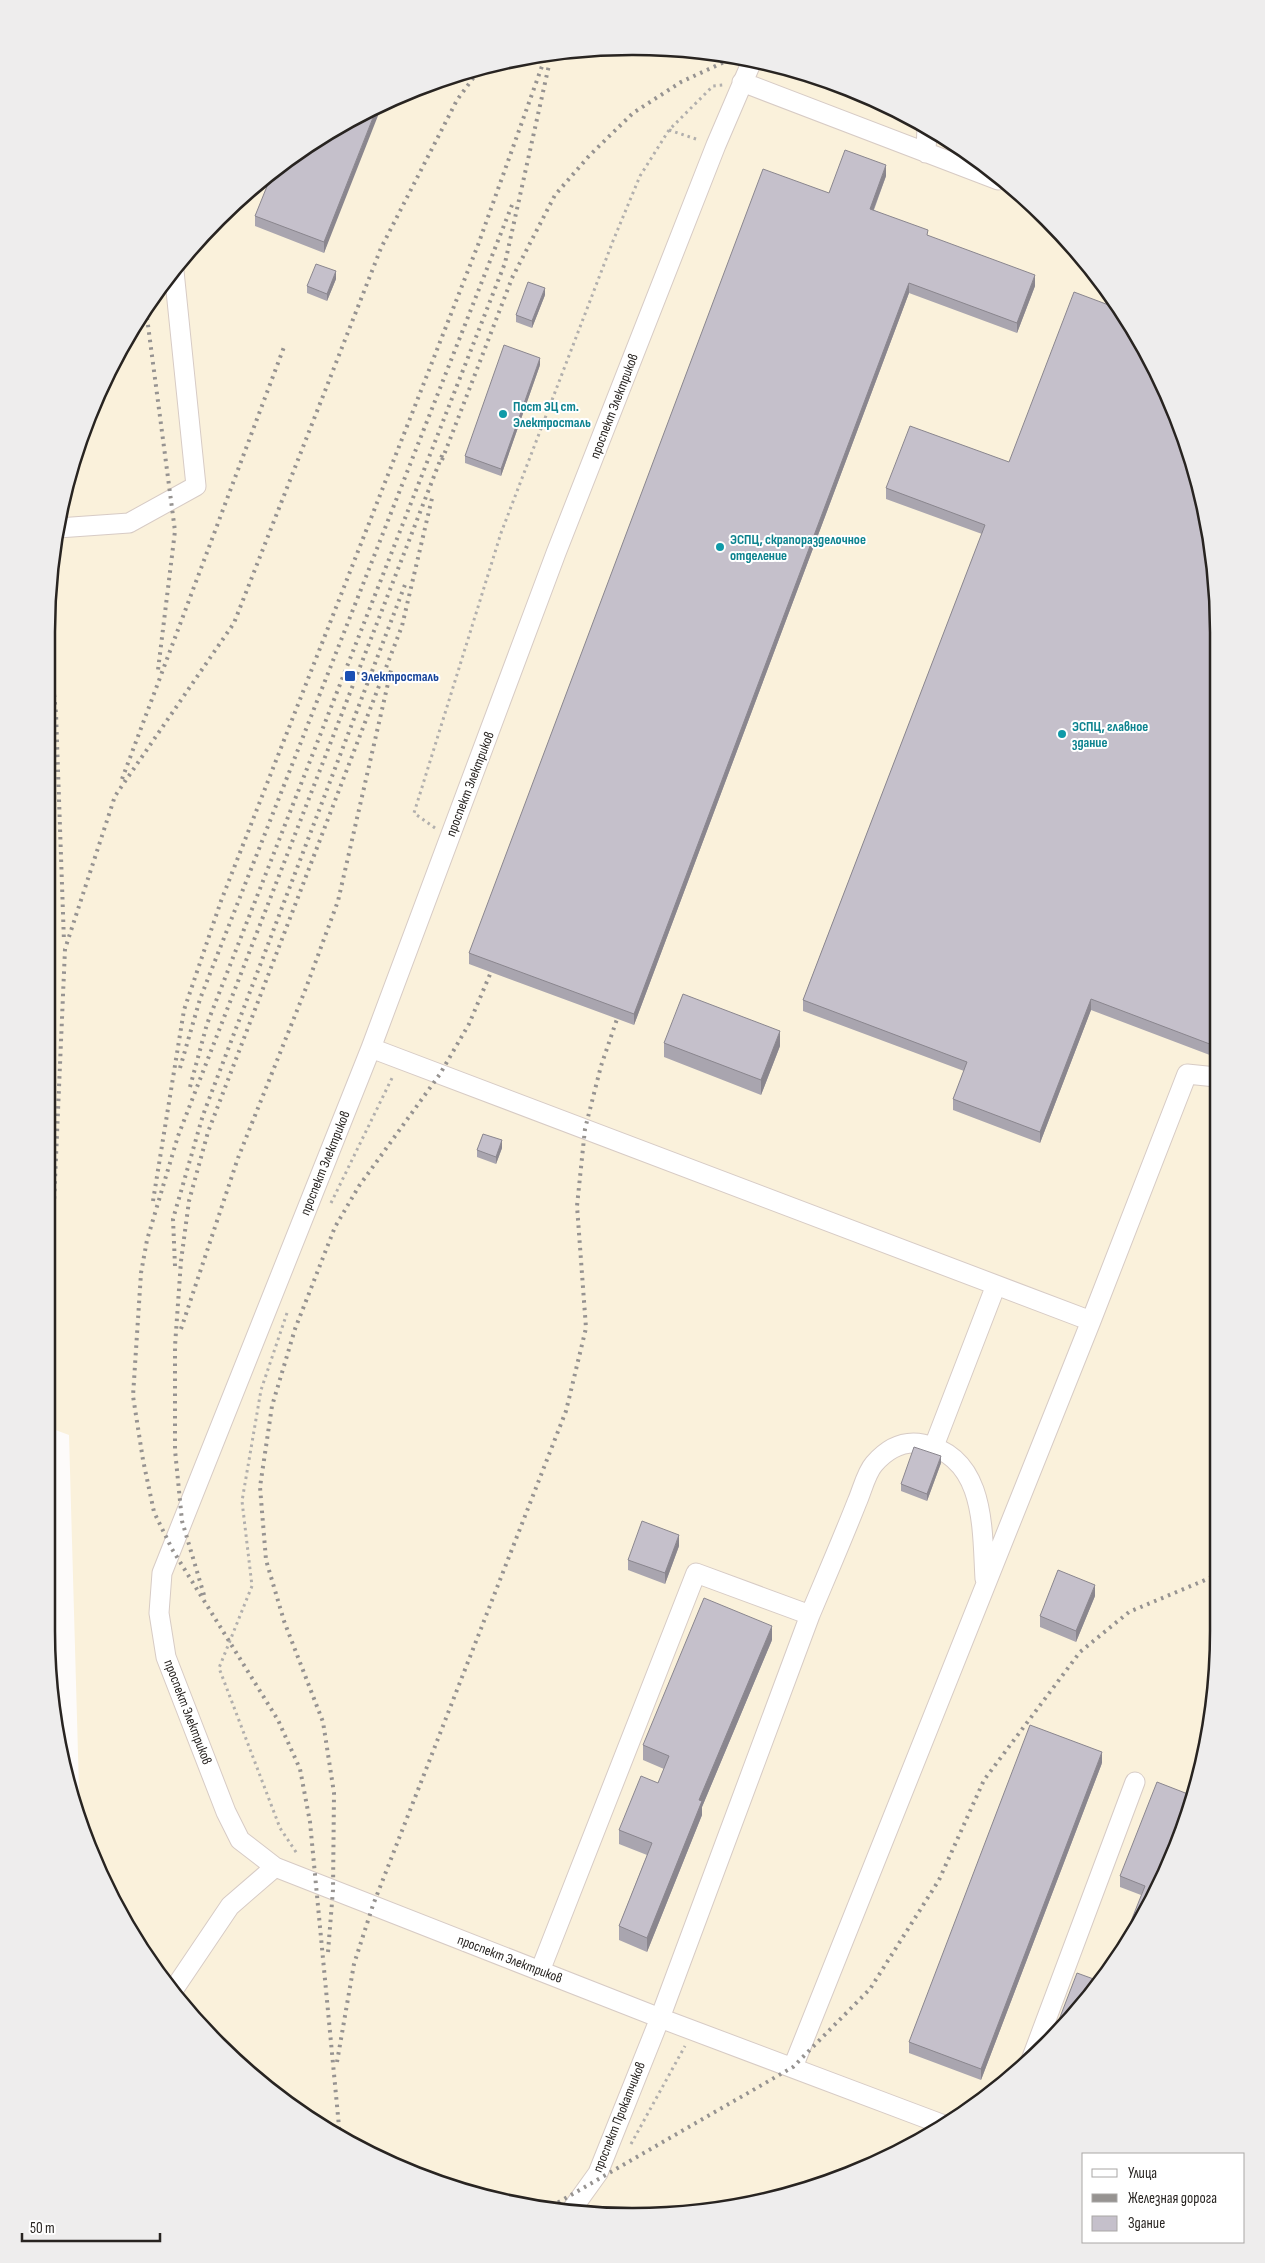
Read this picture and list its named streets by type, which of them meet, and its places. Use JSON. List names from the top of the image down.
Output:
{
  "streets": {
    "street": ["проспект Электриков", "проспект Прокатчиков"]
  },
  "crossings": [
    ["проспект Электриков", "проспект Прокатчиков"]
  ],
  "places": {
    "other": ["Пост ЭЦ ст. Электросталь", "ЭСПЦ, скрапоразделочное отделение", "ЭСПЦ, главное здание"],
    "transit": ["Электросталь"]
  },
  "legend": ["Улица", "Железная дорога", "Здание"],
  "scale_bar": "50 m"
}
